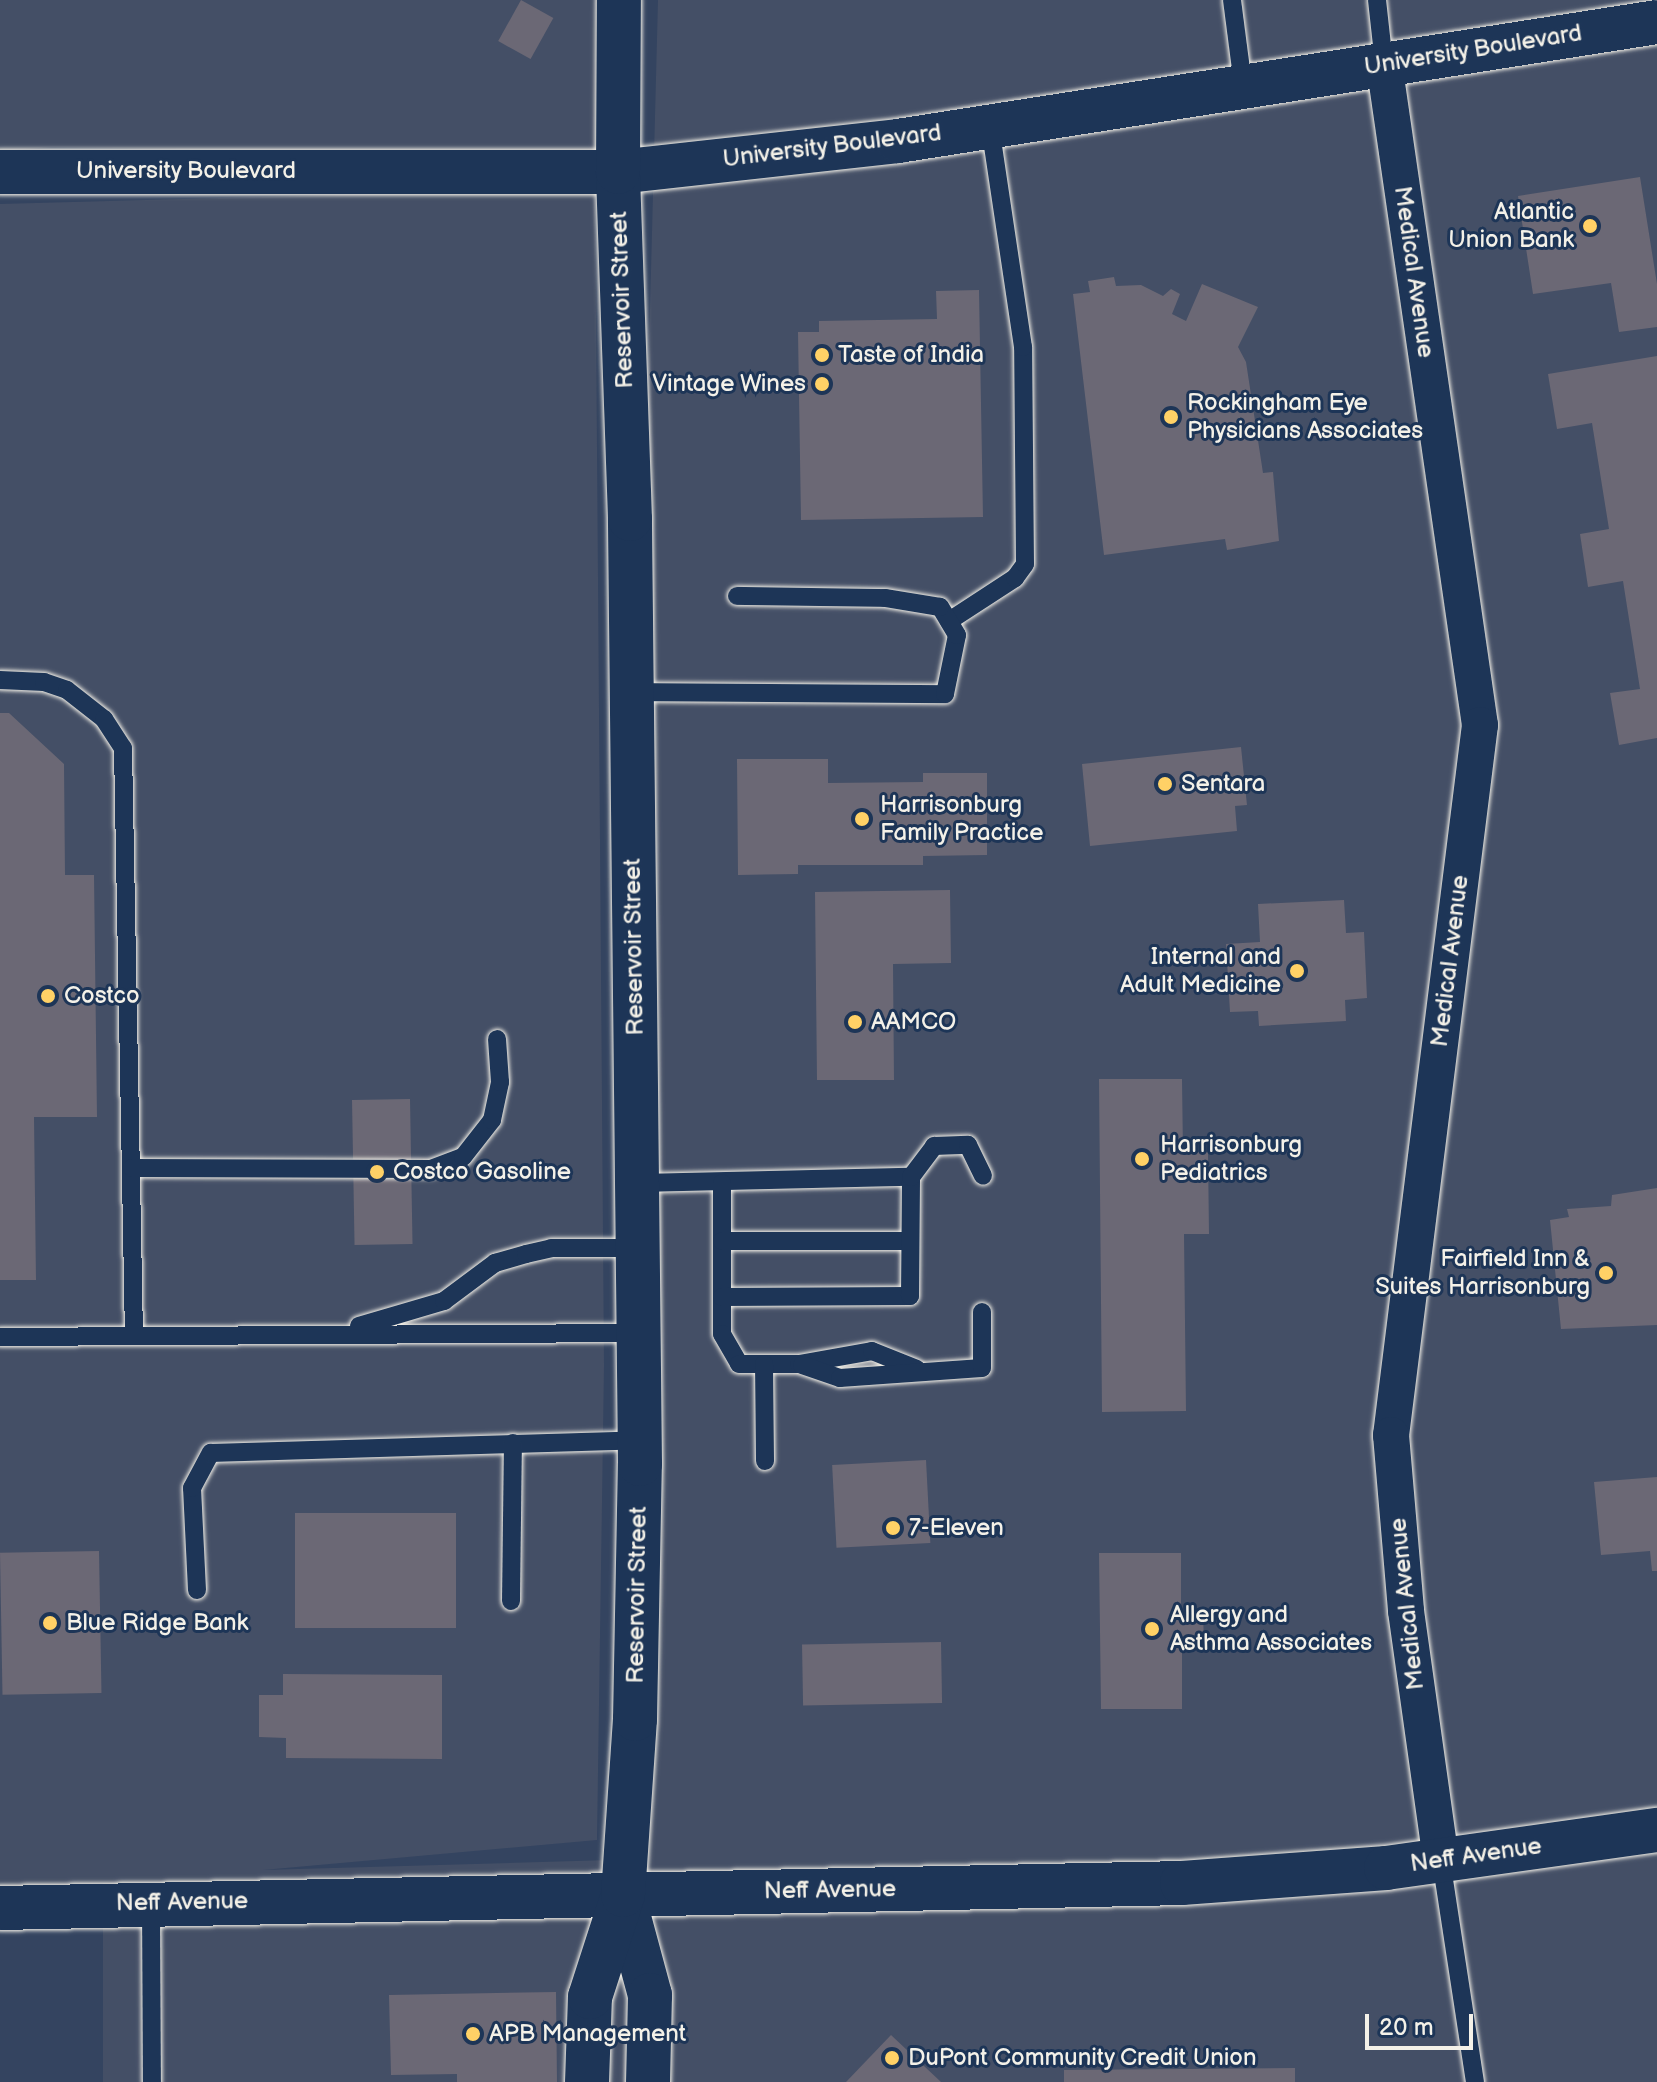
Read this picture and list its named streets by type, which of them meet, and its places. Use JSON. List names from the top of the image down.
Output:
{
  "streets": {
    "main road": ["University Boulevard", "Reservoir Street", "Neff Avenue"],
    "street": ["Medical Avenue"]
  },
  "crossings": [
    ["University Boulevard", "Medical Avenue"],
    ["University Boulevard", "Reservoir Street"],
    ["Medical Avenue", "Neff Avenue"],
    ["Reservoir Street", "Neff Avenue"]
  ],
  "places": [
    "Atlantic Union Bank",
    "Taste of India",
    "Vintage Wines",
    "Rockingham Eye Physicians Associates",
    "Sentara",
    "Harrisonburg Family Practice",
    "Internal and Adult Medicine",
    "Costco",
    "AAMCO",
    "Harrisonburg Pediatrics",
    "Costco Gasoline",
    "Fairfield Inn & Suites Harrisonburg",
    "7-Eleven",
    "Blue Ridge Bank",
    "Allergy and Asthma Associates",
    "APB Management",
    "DuPont Community Credit Union"
  ],
  "scale_bar": "20 m"
}
